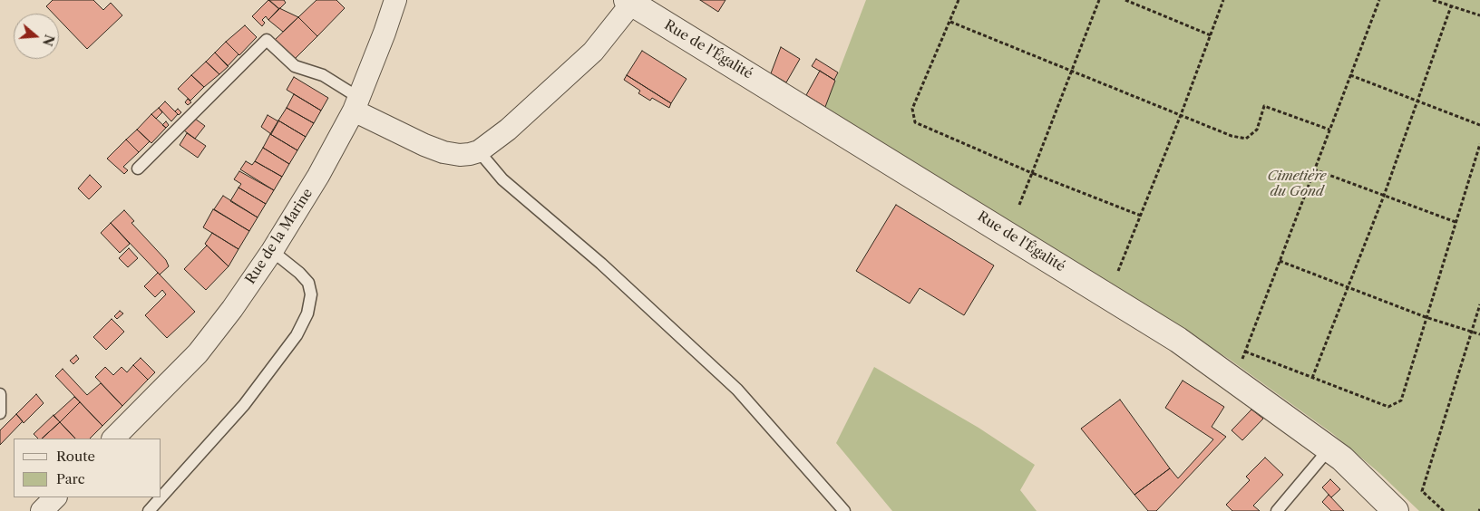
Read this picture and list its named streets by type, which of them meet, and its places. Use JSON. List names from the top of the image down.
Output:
{
  "streets": {
    "street": ["Rue de l'Égalité", "Rue de la Marine"]
  },
  "parks": ["Cimetière du Gond"],
  "legend": ["Route", "Parc"],
  "north": "right"
}
